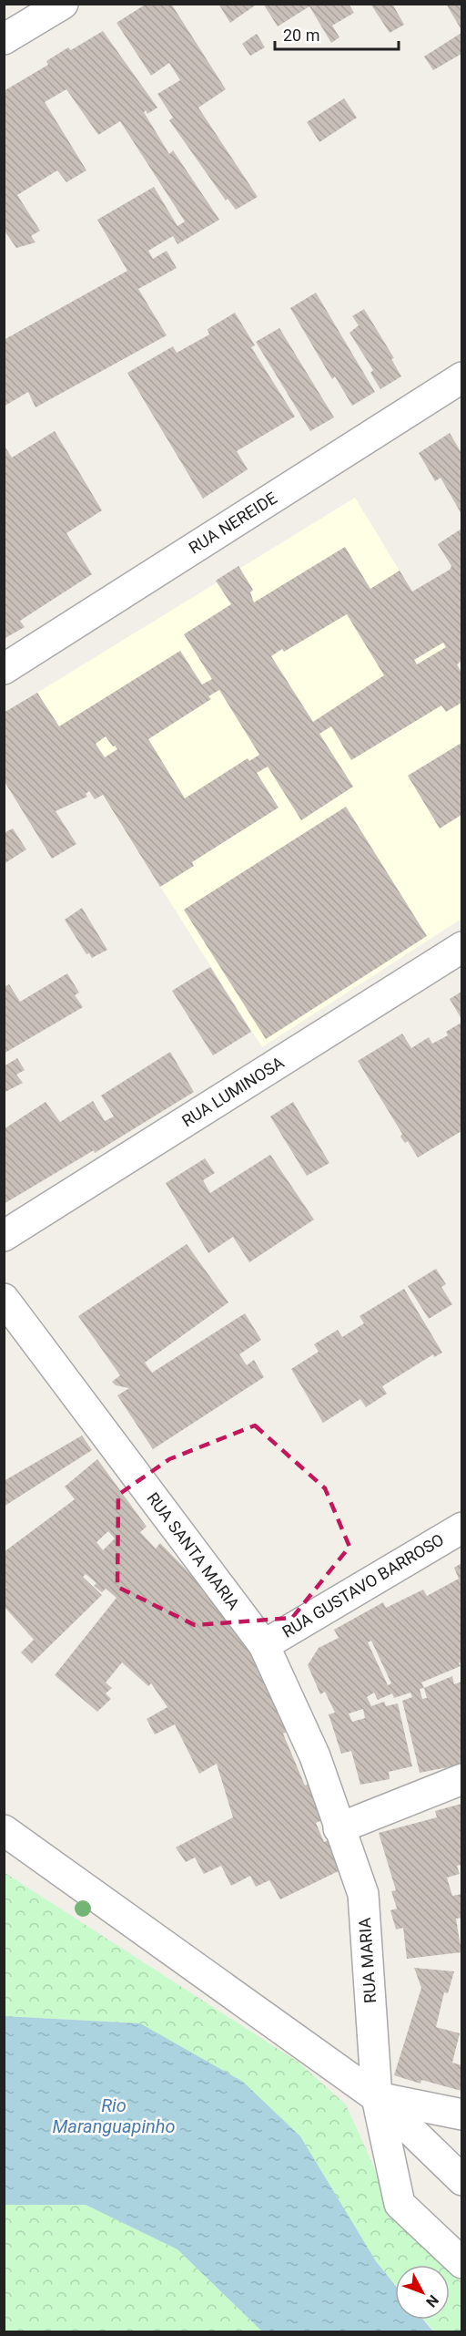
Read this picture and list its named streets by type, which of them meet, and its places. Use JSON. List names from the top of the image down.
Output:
{
  "streets": {
    "street": [
      "RUA NEREIDE",
      "RUA LUMINOSA",
      "RUA SANTA MARIA",
      "RUA GUSTAVO BARROSO",
      "RUA MARIA"
    ]
  },
  "crossings": [
    ["RUA SANTA MARIA", "RUA GUSTAVO BARROSO"],
    ["RUA SANTA MARIA", "RUA MARIA"]
  ],
  "water": ["Rio Maranguapinho"],
  "scale_bar": "20 m",
  "north": "bottom right"
}
